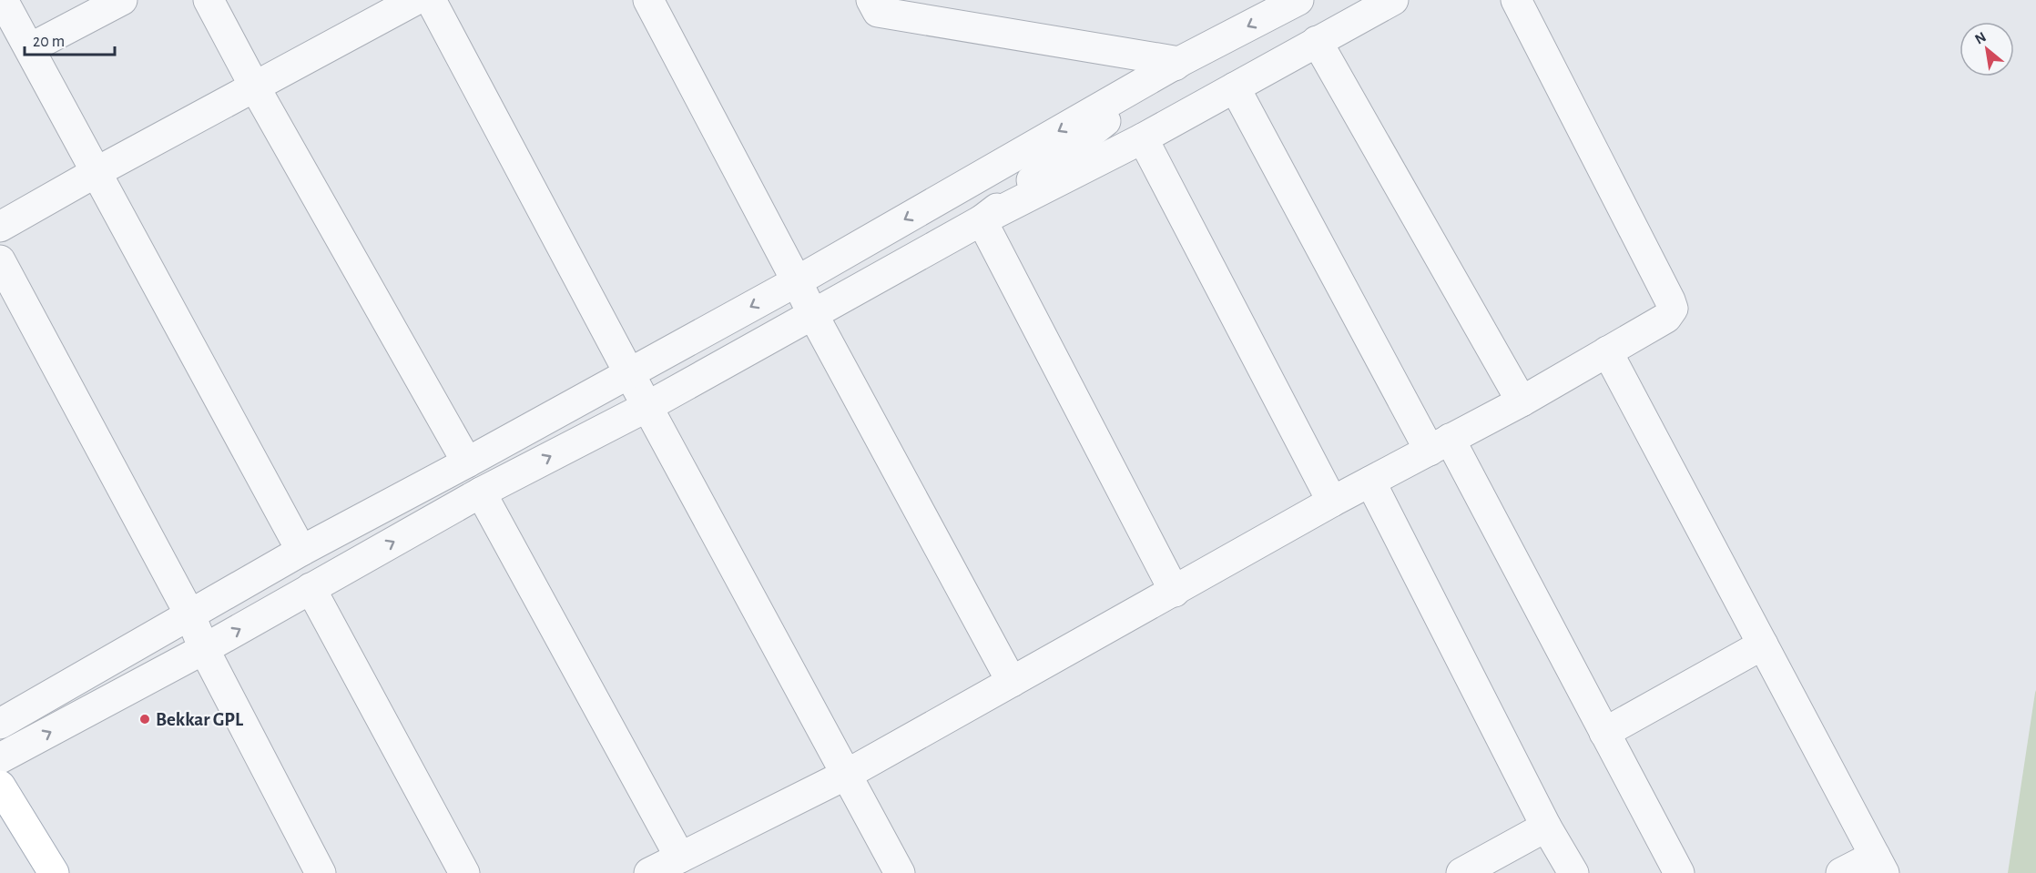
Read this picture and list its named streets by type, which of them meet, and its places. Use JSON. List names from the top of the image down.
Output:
{
  "places": ["Bekkar GPL"],
  "scale_bar": "20 m",
  "north": "top left"
}
